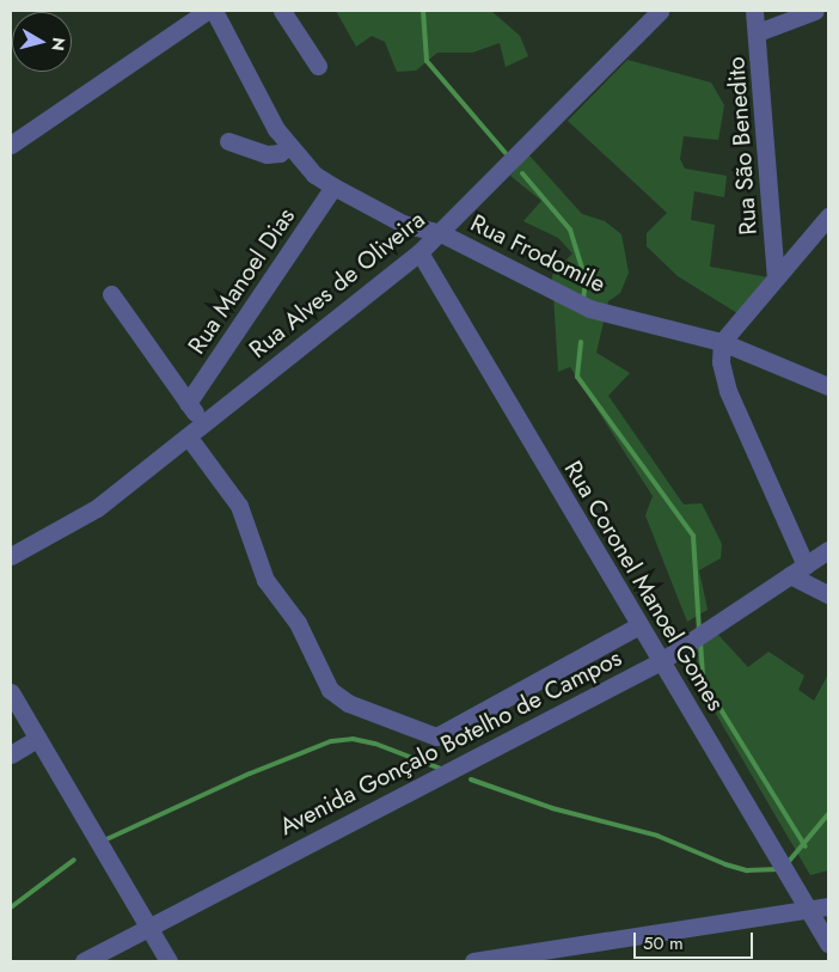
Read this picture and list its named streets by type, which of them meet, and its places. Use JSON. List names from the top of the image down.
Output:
{
  "streets": {
    "street": [
      "Rua São Benedito",
      "Rua Frodomile",
      "Rua Manoel Dias",
      "Rua Alves de Oliveira",
      "Rua Coronel Manoel Gomes",
      "Avenida Gonçalo Botelho de Campos"
    ]
  },
  "crossings": [
    ["Rua Frodomile", "Rua Manoel Dias"],
    ["Rua Frodomile", "Rua Alves de Oliveira"],
    ["Rua Alves de Oliveira", "Rua Coronel Manoel Gomes"],
    ["Rua Coronel Manoel Gomes", "Avenida Gonçalo Botelho de Campos"]
  ],
  "scale_bar": "50 m",
  "north": "right"
}
